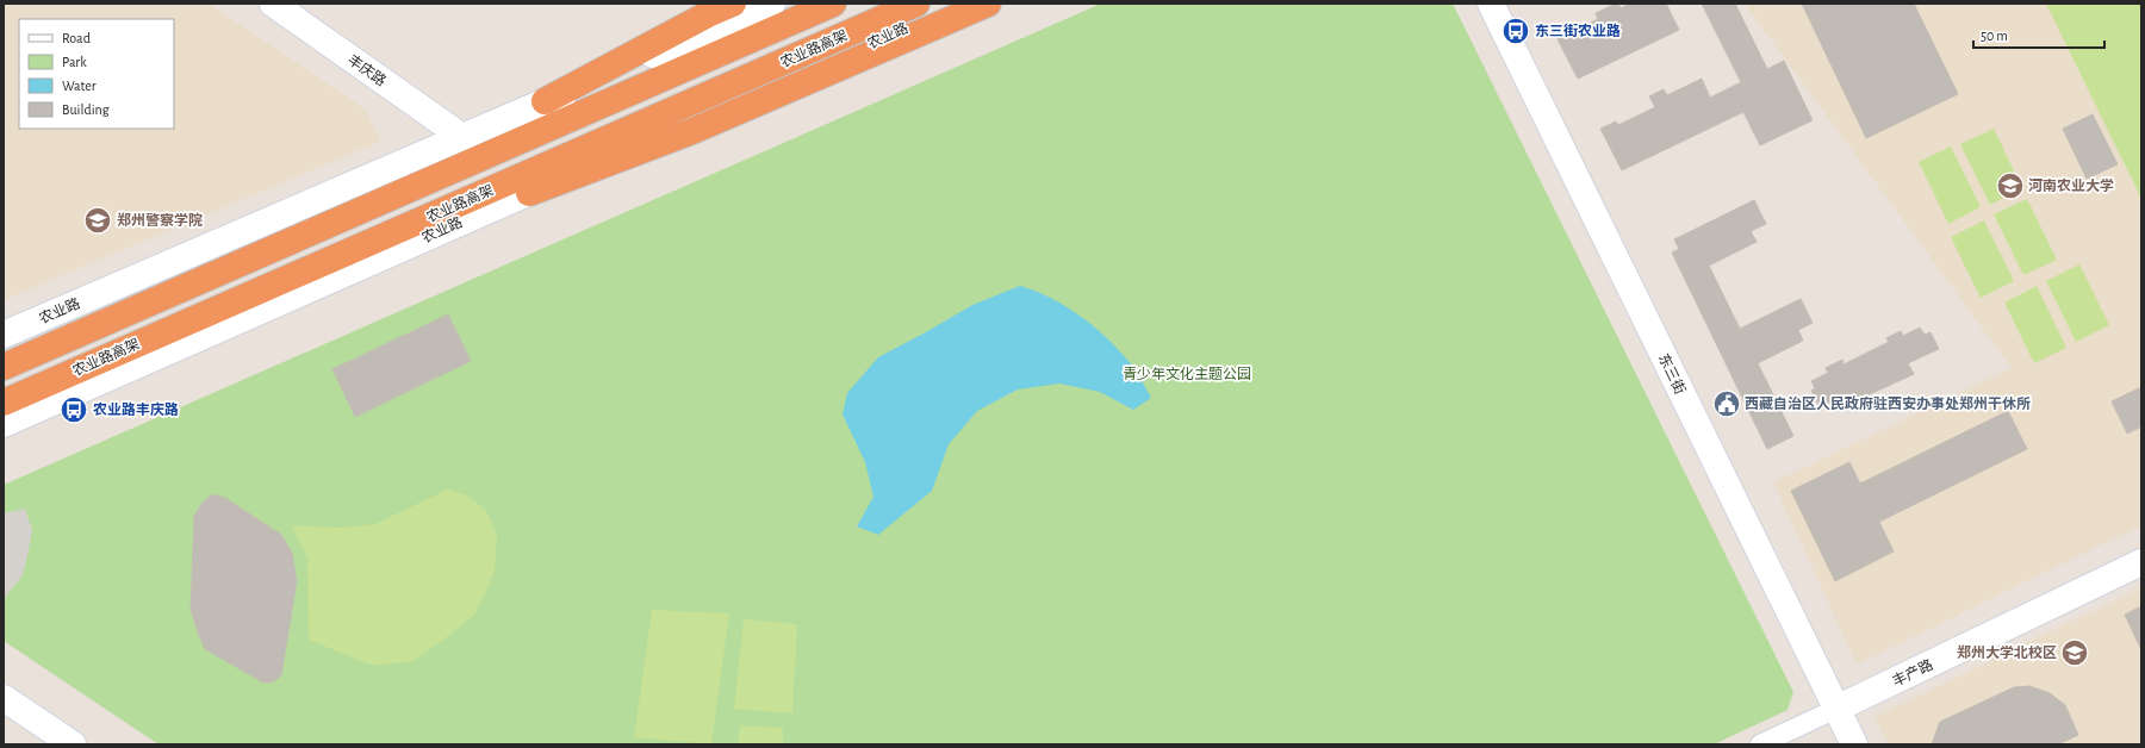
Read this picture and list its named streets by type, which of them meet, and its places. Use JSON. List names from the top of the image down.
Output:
{
  "streets": {
    "highway": ["农业路高架"],
    "street": [
      "农业路",
      "丰庆路",
      "东三街",
      "丰产路"
    ]
  },
  "crossings": [
    ["农业路", "丰庆路"],
    ["东三街", "丰产路"]
  ],
  "parks": ["青少年文化主题公园"],
  "places": {
    "bus stop": ["东三街农业路", "农业路丰庆路"],
    "school or university": ["河南农业大学", "郑州警察学院", "郑州大学北校区"],
    "public building": ["西藏自治区人民政府驻西安办事处郑州干休所"]
  },
  "legend": [
    "Road",
    "Park",
    "Water",
    "Building"
  ],
  "scale_bar": "50 m"
}
